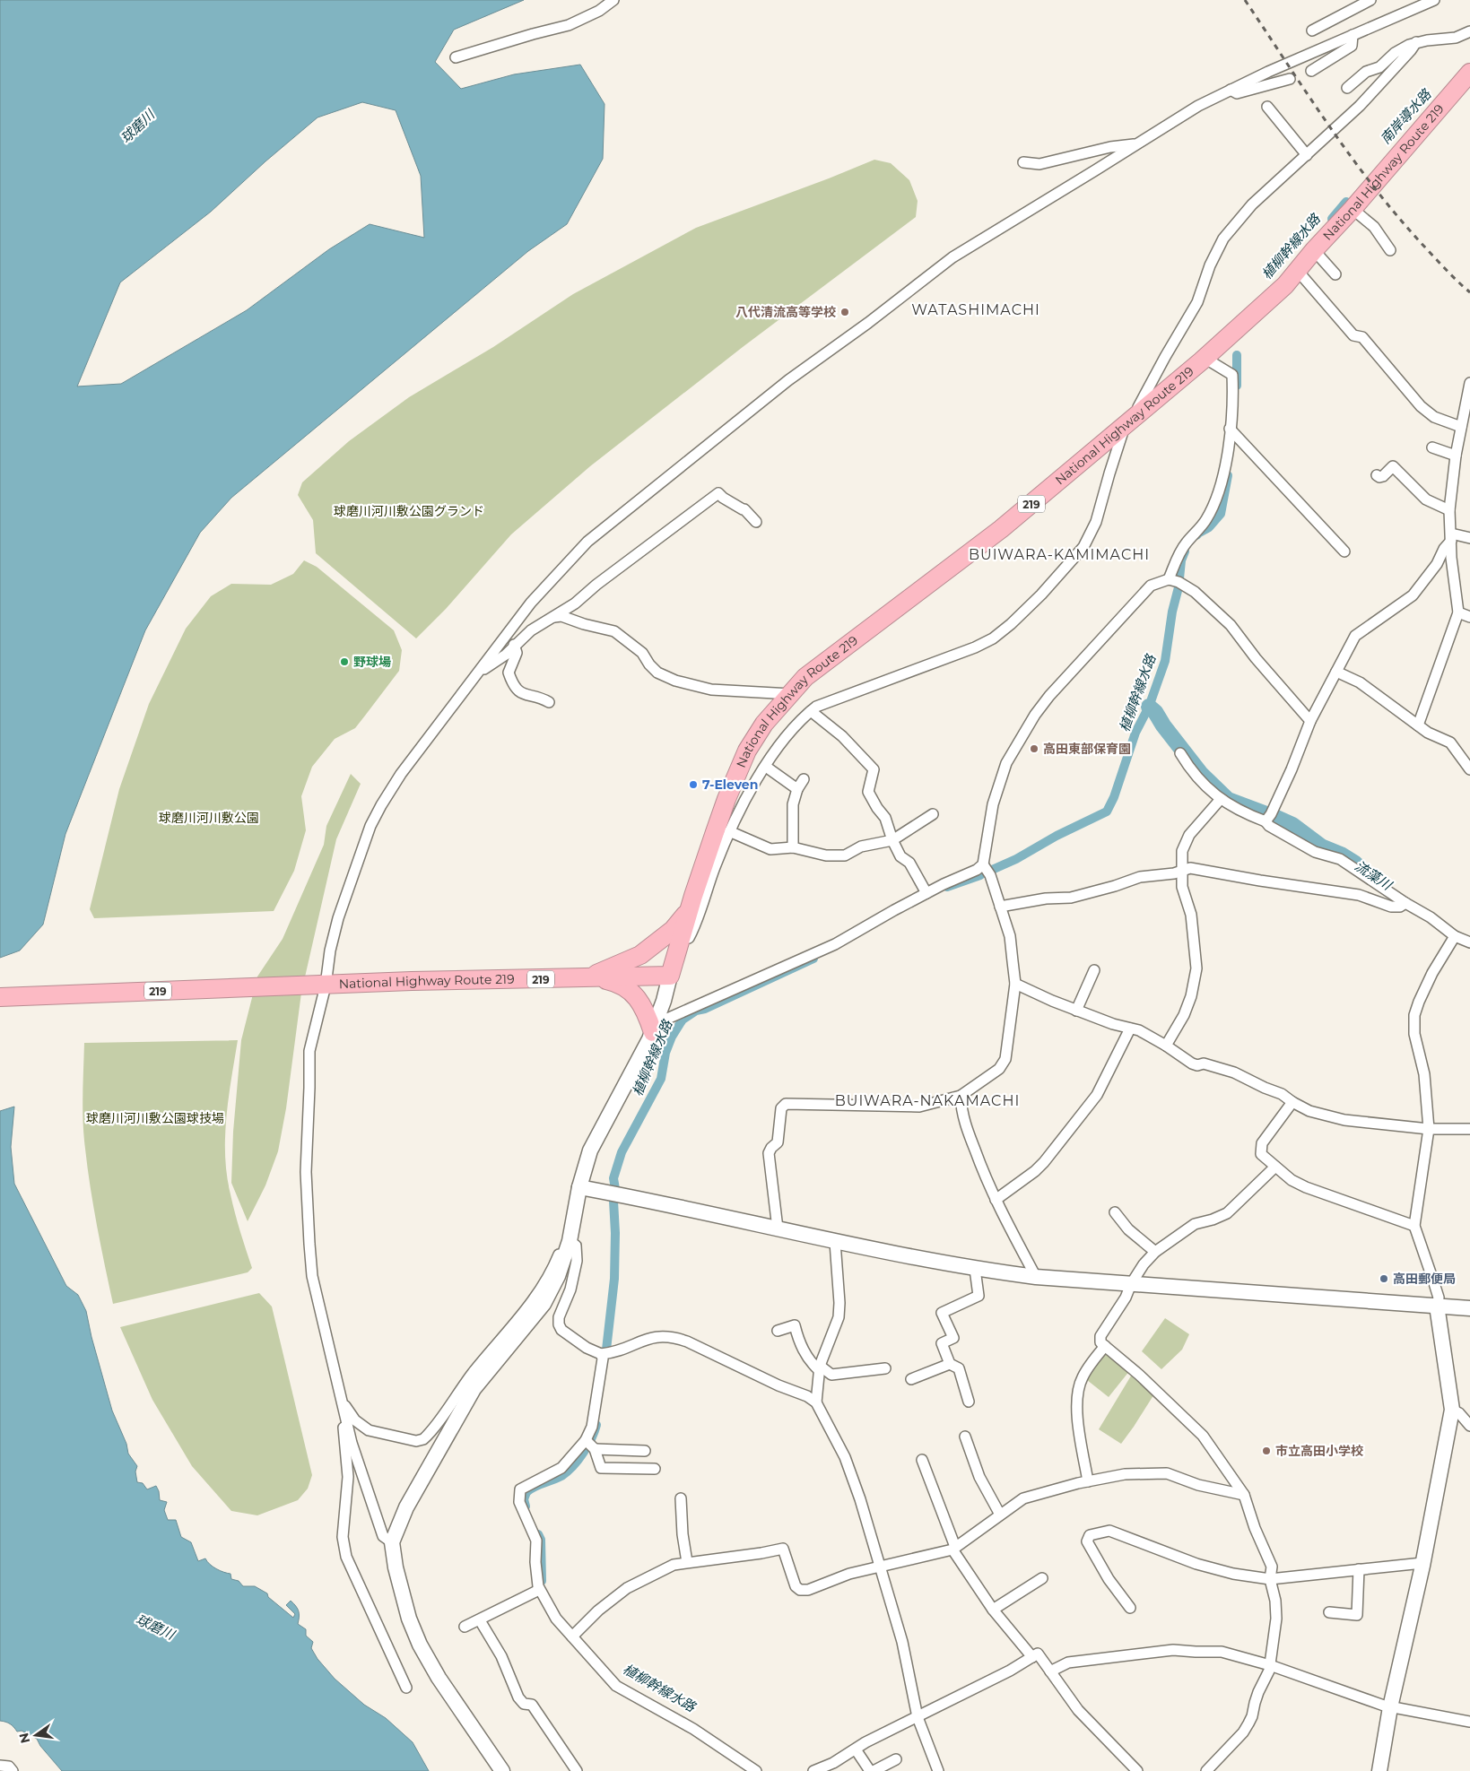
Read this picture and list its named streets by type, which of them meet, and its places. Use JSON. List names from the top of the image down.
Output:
{
  "streets": {
    "highway": ["National Highway Route 219", "219"]
  },
  "districts": ["WATASHIMACHI", "BUIWARA-KAMIMACHI", "BUIWARA-NAKAMACHI"],
  "water": [
    "南岸導水路",
    "球磨川",
    "植柳幹線水路",
    "流藻川"
  ],
  "parks": ["球磨川河川敷公園グランド", "球磨川河川敷公園", "球磨川河川敷公園球技場"],
  "places": [
    "八代清流高等学校",
    "野球場",
    "高田東部保育園",
    "7-Eleven",
    "高田郵便局",
    "市立高田小学校"
  ],
  "north": "left"
}
